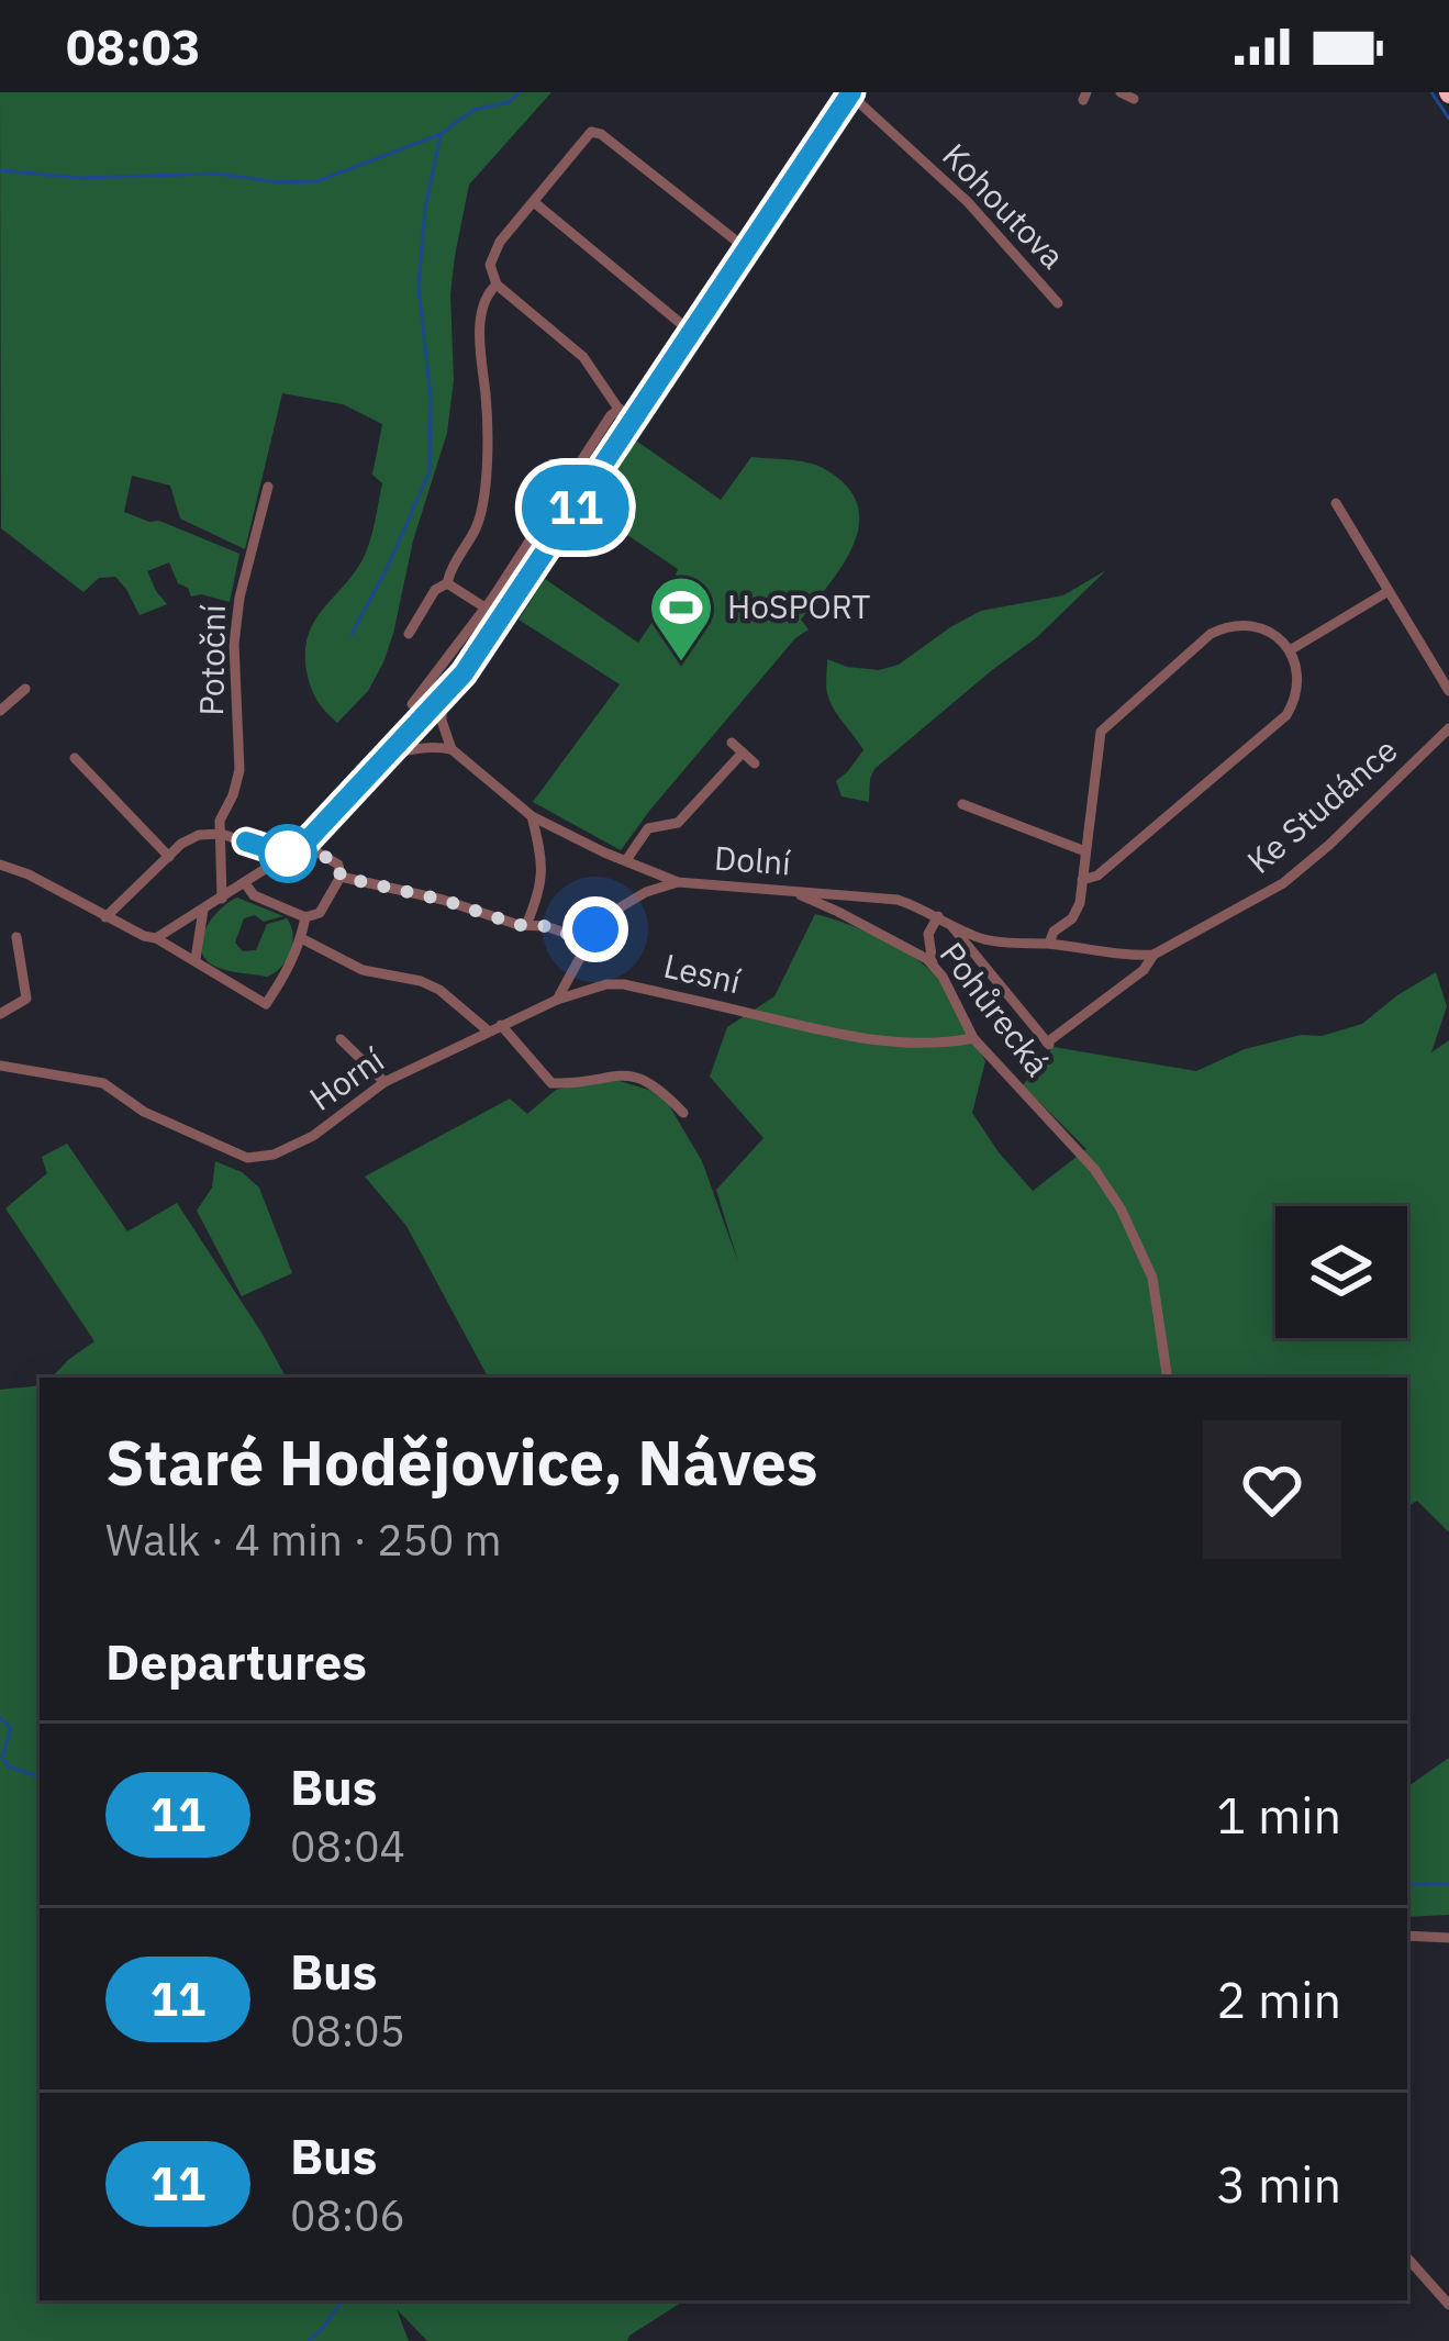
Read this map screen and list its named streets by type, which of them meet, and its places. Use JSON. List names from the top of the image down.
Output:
{
  "streets": {
    "street": [
      "Kohoutova",
      "Potoční",
      "Ke Studánce",
      "Dolní",
      "Lesní",
      "Pohůrecká",
      "Horní"
    ]
  },
  "crossings": [
    ["Ke Studánce", "Dolní"],
    ["Dolní", "Pohůrecká"],
    ["Lesní", "Pohůrecká"],
    ["Lesní", "Horní"]
  ],
  "places": {
    "sports": ["HoSPORT"]
  },
  "lines": ["bus line 11"],
  "page": {
    "status": "08:03",
    "on_map": "11",
    "heading": [
      ["Staré Hodějovice, Náves", "Walk · 4 min · 250 m"],
      "Departures"
    ],
    "list": [
      {
        "mark": "11",
        "name": "Bus",
        "note": "08:04",
        "value": "1 min"
      },
      {
        "mark": "11",
        "name": "Bus",
        "note": "08:05",
        "value": "2 min"
      },
      {
        "mark": "11",
        "name": "Bus",
        "note": "08:06",
        "value": "3 min"
      }
    ]
  }
}
